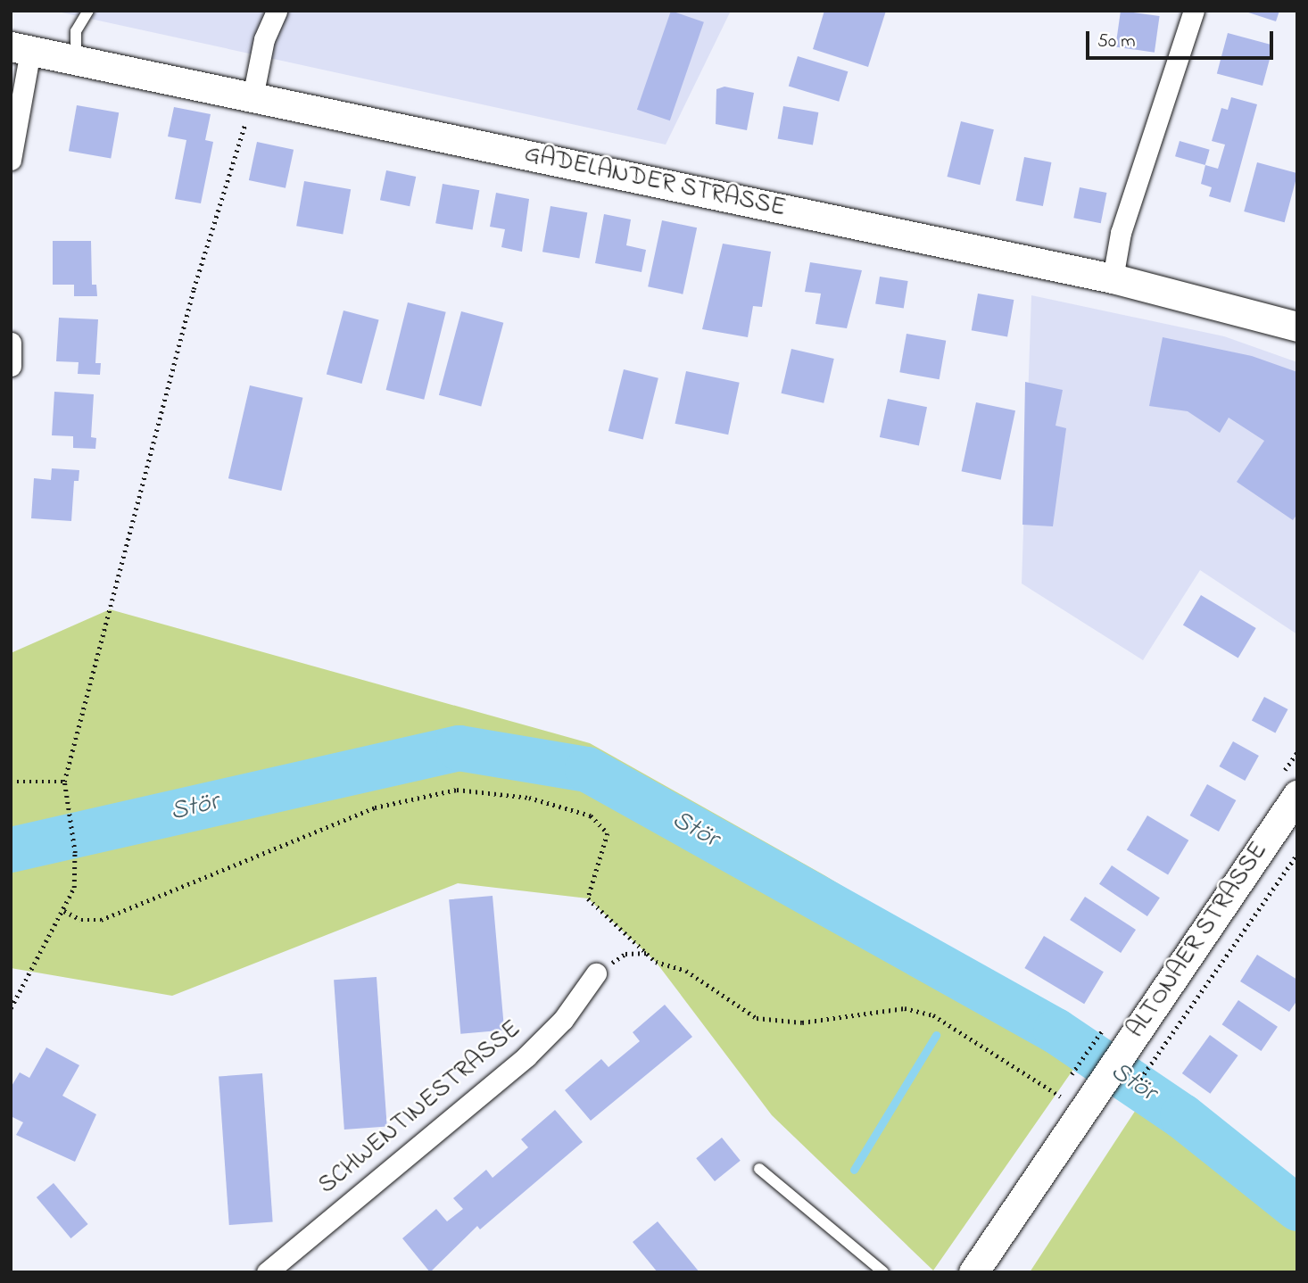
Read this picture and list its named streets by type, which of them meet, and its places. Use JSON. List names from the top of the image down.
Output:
{
  "streets": {
    "street": ["GADELANDER STRASSE", "ALTONAER STRASSE", "SCHWENTINESTRASSE"]
  },
  "water": ["Stör"],
  "scale_bar": "50 m"
}
